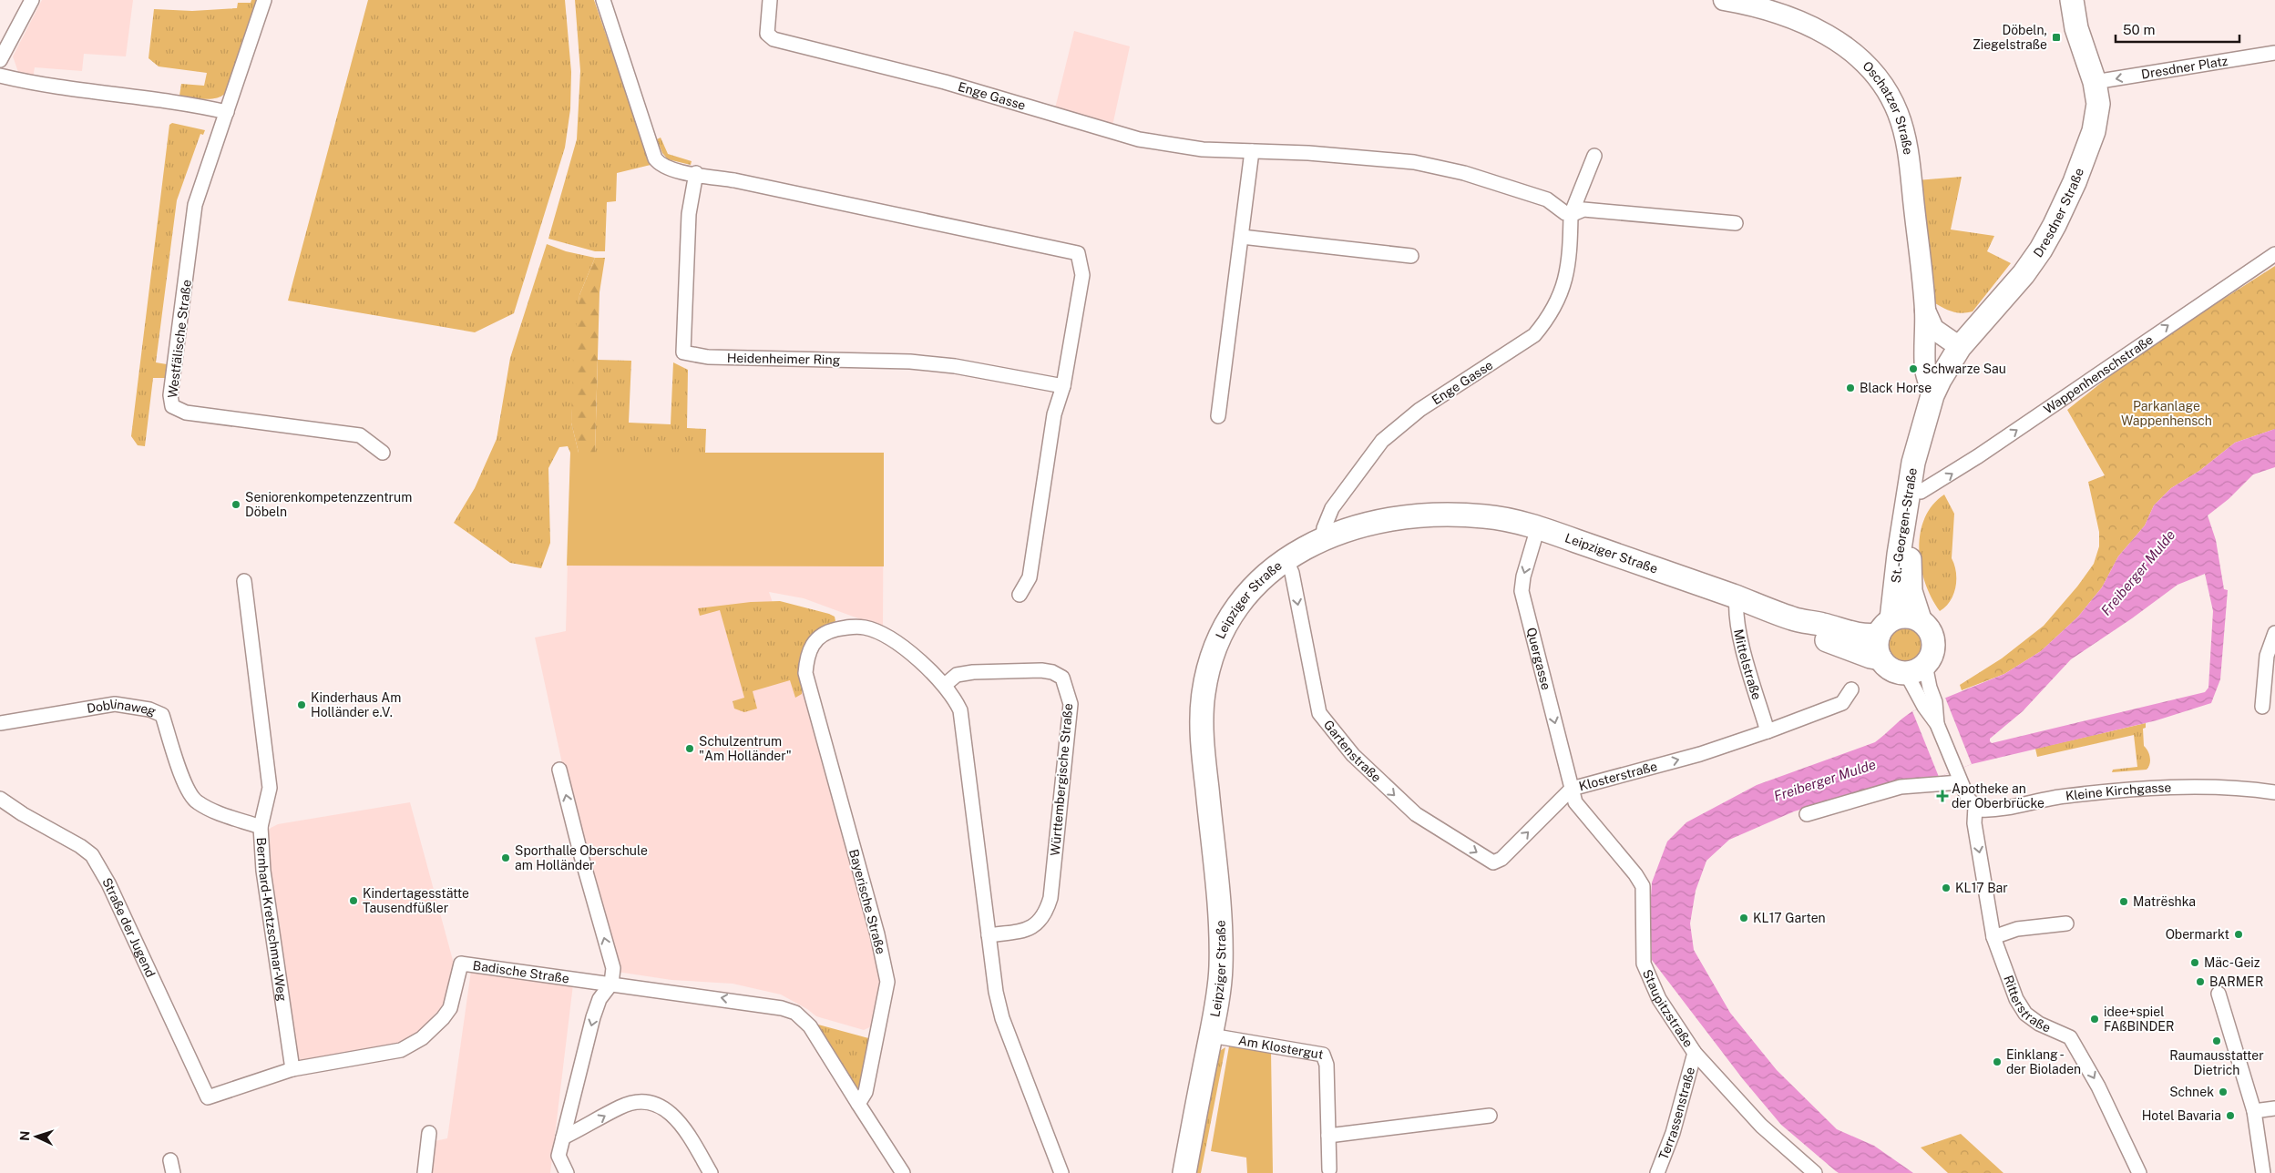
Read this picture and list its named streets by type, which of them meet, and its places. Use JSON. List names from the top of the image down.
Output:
{
  "streets": {
    "main road": [
      "Oschatzer Straße",
      "Dresdner Straße",
      "St.-Georgen-Straße",
      "Leipziger Straße"
    ],
    "street": [
      "Dresdner Platz",
      "Enge Gasse",
      "Westfälische Straße",
      "Heidenheimer Ring",
      "Wappenhenschstraße",
      "Quergasse",
      "Mittelstraße",
      "Doblinaweg",
      "Gartenstraße",
      "Klosterstraße",
      "Württembergische Straße",
      "Kleine Kirchgasse",
      "Bayerische Straße",
      "Bernhard-Kretzschmar-Weg",
      "Straße der Jugend",
      "Badische Straße",
      "Ritterstraße",
      "Staupitzstraße",
      "Am Klostergut",
      "Terrassenstraße"
    ]
  },
  "crossings": [
    ["Dresdner Platz", "Dresdner Straße"],
    ["Enge Gasse", "Leipziger Straße"],
    ["Oschatzer Straße", "Dresdner Straße"],
    ["Oschatzer Straße", "St.-Georgen-Straße"],
    ["Dresdner Straße", "St.-Georgen-Straße"],
    ["Wappenhenschstraße", "St.-Georgen-Straße"],
    ["St.-Georgen-Straße", "Leipziger Straße"],
    ["Leipziger Straße", "Quergasse"],
    ["Leipziger Straße", "Mittelstraße"],
    ["Leipziger Straße", "Gartenstraße"],
    ["Leipziger Straße", "Am Klostergut"],
    ["Quergasse", "Klosterstraße"],
    ["Quergasse", "Staupitzstraße"],
    ["Mittelstraße", "Klosterstraße"],
    ["Doblinaweg", "Bernhard-Kretzschmar-Weg"],
    ["Gartenstraße", "Klosterstraße"],
    ["Klosterstraße", "Staupitzstraße"],
    ["Württembergische Straße", "Bayerische Straße"],
    ["Kleine Kirchgasse", "Ritterstraße"],
    ["Bernhard-Kretzschmar-Weg", "Straße der Jugend"],
    ["Bernhard-Kretzschmar-Weg", "Badische Straße"],
    ["Straße der Jugend", "Badische Straße"],
    ["Staupitzstraße", "Terrassenstraße"]
  ],
  "one_way": [
    "Dresdner Platz",
    "Wappenhenschstraße",
    "Quergasse",
    "Gartenstraße",
    "Klosterstraße",
    "Ritterstraße"
  ],
  "water": ["Freiberger Mulde"],
  "parks": ["Parkanlage Wappenhensch"],
  "places": {
    "transit": ["Döbeln, Ziegelstraße"],
    "other": [
      "Schwarze Sau",
      "Black Horse",
      "Seniorenkompetenzzentrum Döbeln",
      "Kinderhaus Am Holländer e.V.",
      "Schulzentrum \"Am Holländer\"",
      "Sporthalle Oberschule am Holländer",
      "KL17 Bar",
      "Kindertagesstätte Tausendfüßler",
      "Matrëshka",
      "KL17 Garten",
      "Obermarkt",
      "Mäc-Geiz",
      "BARMER",
      "idee+spiel FAßBINDER",
      "Raumausstatter Dietrich",
      "Einklang - der Bioladen",
      "Schnek",
      "Hotel Bavaria"
    ],
    "health": ["Apotheke an der Oberbrücke"]
  },
  "scale_bar": "50 m",
  "north": "left"
}
